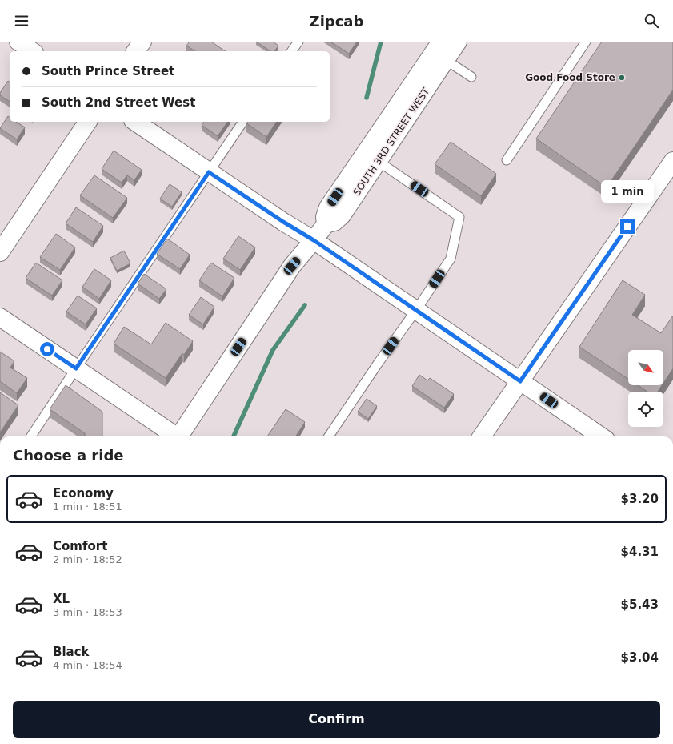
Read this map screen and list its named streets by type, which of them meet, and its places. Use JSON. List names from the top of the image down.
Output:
{
  "streets": {
    "main road": ["SOUTH 3RD STREET WEST"]
  },
  "places": ["Good Food Store"],
  "north": "bottom right",
  "page": {
    "header": "Zipcab",
    "banner": ["South Prince Street", "South 2nd Street West"],
    "bubble": "1 min",
    "heading": "Choose a ride",
    "list": [
      {
        "name": "Economy",
        "note": "1 min · 18:51",
        "value": "$3.20"
      },
      {
        "name": "Comfort",
        "note": "2 min · 18:52",
        "value": "$4.31"
      },
      {
        "name": "XL",
        "note": "3 min · 18:53",
        "value": "$5.43"
      },
      {
        "name": "Black",
        "note": "4 min · 18:54",
        "value": "$3.04"
      }
    ],
    "buttons": "Confirm"
  }
}
